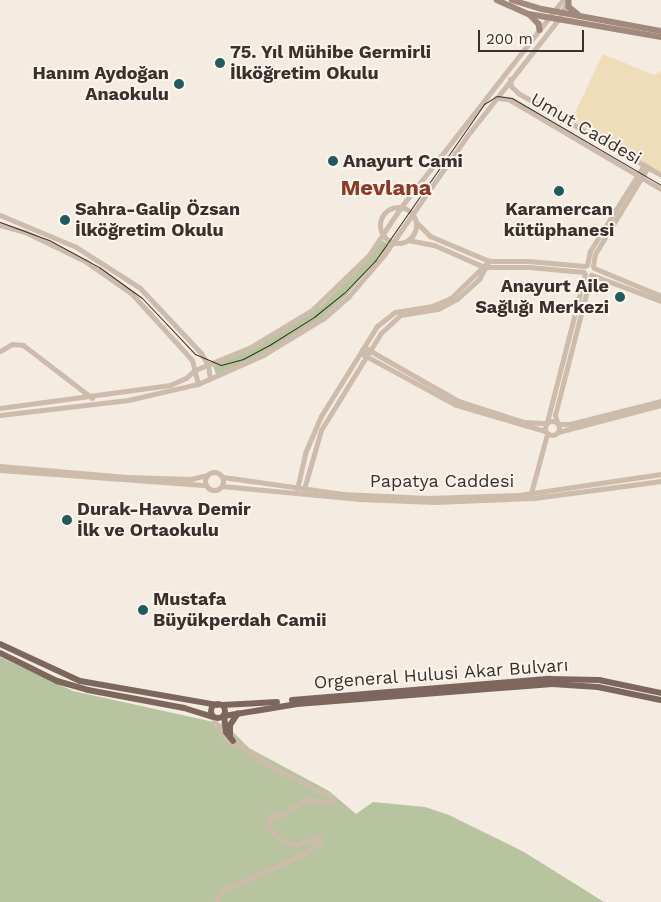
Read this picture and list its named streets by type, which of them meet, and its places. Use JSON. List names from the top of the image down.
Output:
{
  "streets": {
    "main road": ["Orgeneral Hulusi Akar Bulvarı"],
    "street": ["Umut Caddesi", "Papatya Caddesi"]
  },
  "districts": ["Mevlana"],
  "places": [
    "75. Yıl Mühibe Germirli İlköğretim Okulu",
    "Hanım Aydoğan Anaokulu",
    "Anayurt Cami",
    "Karamercan kütüphanesi",
    "Sahra-Galip Özsan İlköğretim Okulu",
    "Anayurt Aile Sağlığı Merkezi",
    "Durak-Havva Demir İlk ve Ortaokulu",
    "Mustafa Büyükperdah Camii"
  ],
  "scale_bar": "200 m"
}
